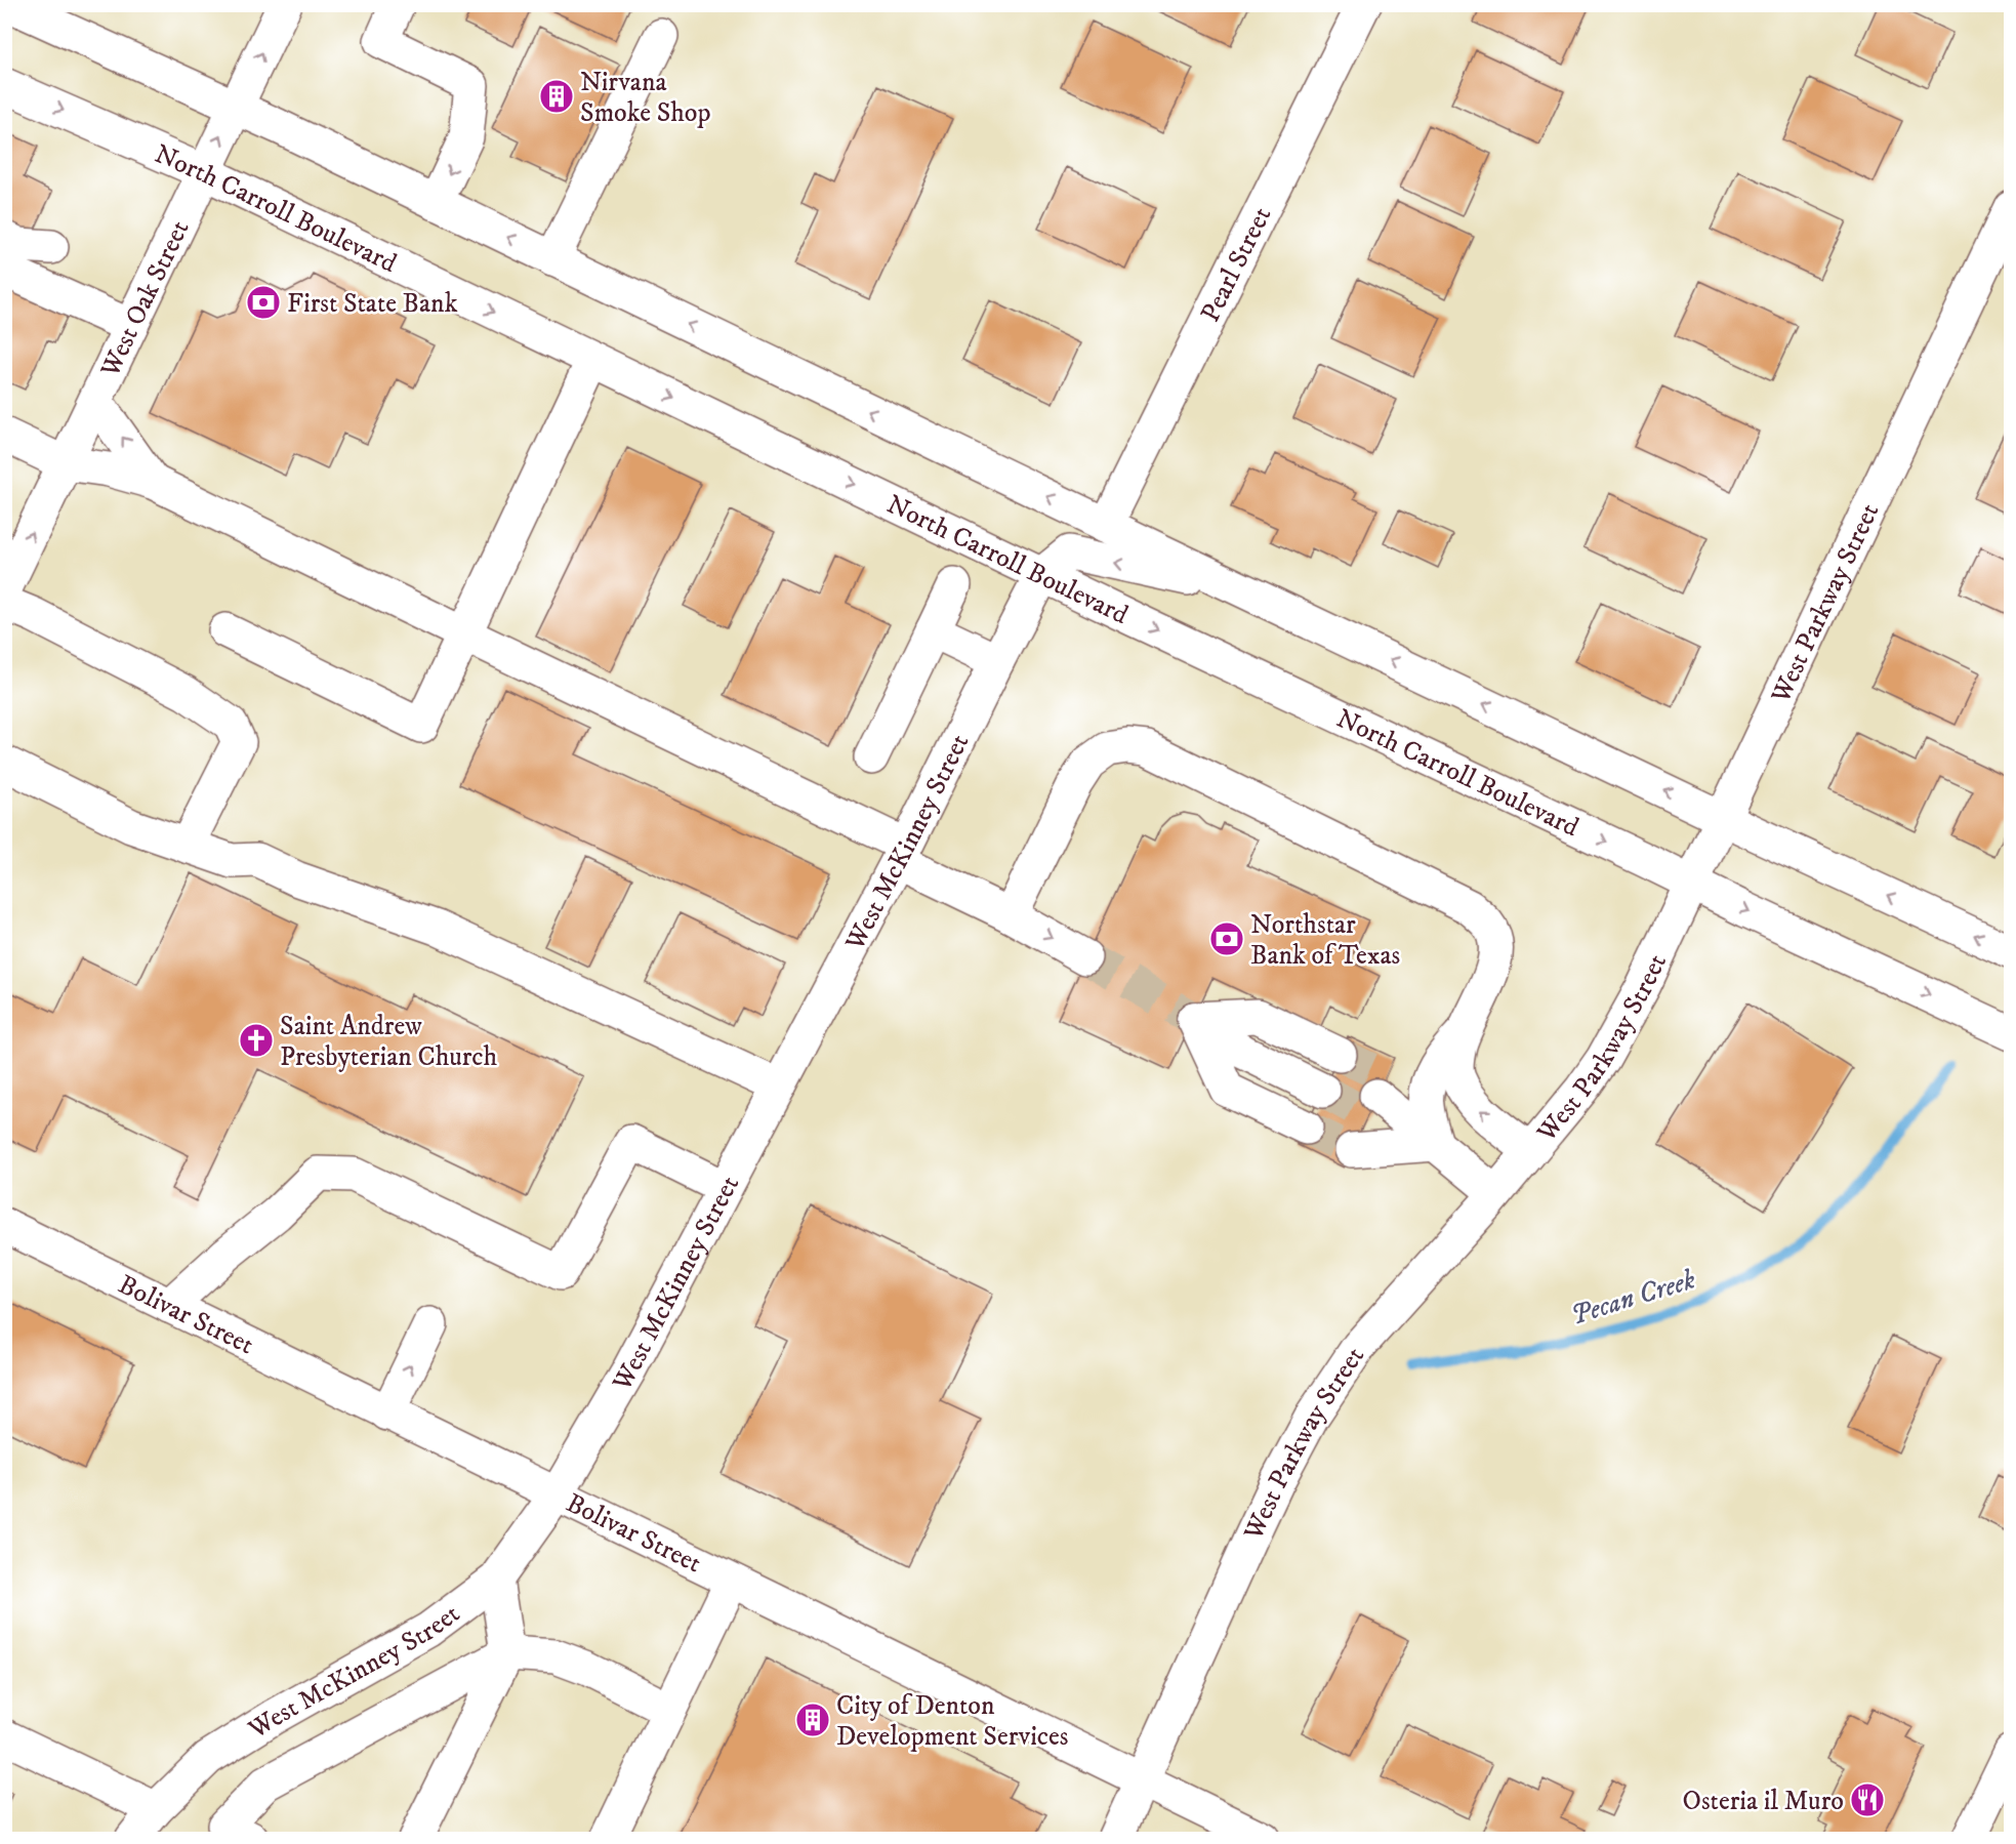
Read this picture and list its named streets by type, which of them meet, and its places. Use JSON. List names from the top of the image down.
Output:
{
  "streets": {
    "street": [
      "North Carroll Boulevard",
      "Pearl Street",
      "West Oak Street",
      "West Parkway Street",
      "West McKinney Street",
      "Bolivar Street"
    ]
  },
  "crossings": [
    ["North Carroll Boulevard", "West Oak Street"],
    ["North Carroll Boulevard", "West Parkway Street"],
    ["North Carroll Boulevard", "West McKinney Street"],
    ["West Parkway Street", "Bolivar Street"],
    ["West McKinney Street", "Bolivar Street"]
  ],
  "one_way": ["West Oak Street"],
  "water": ["Pecan Creek"],
  "places": {
    "building": ["Nirvana Smoke Shop", "City of Denton Development Services"],
    "bank": ["First State Bank", "Northstar Bank of Texas"],
    "church": ["Saint Andrew Presbyterian Church"],
    "restaurant": ["Osteria il Muro"]
  }
}
